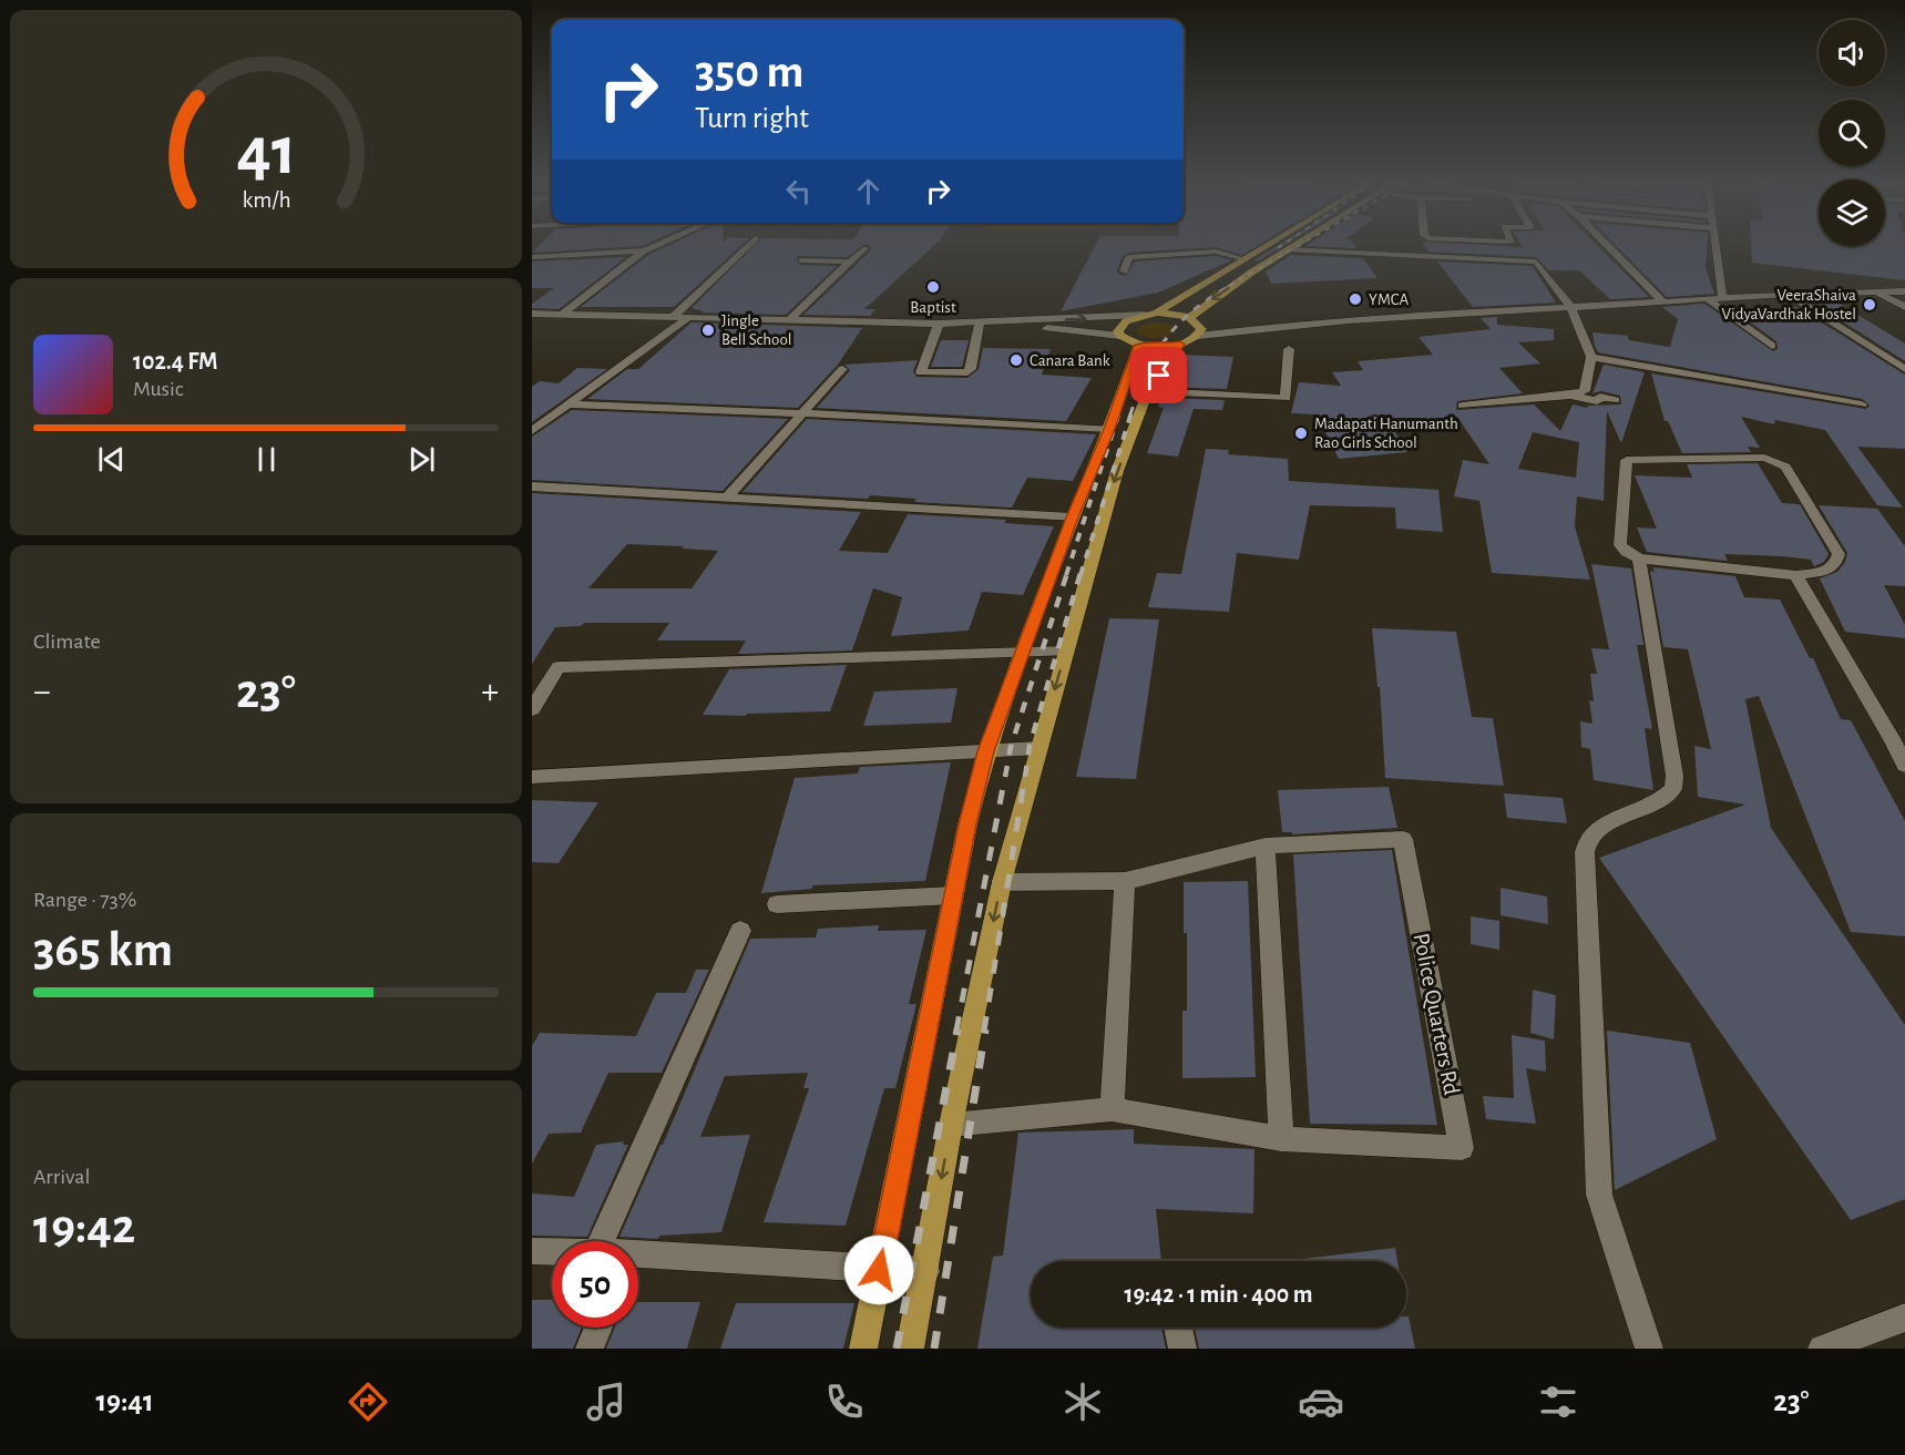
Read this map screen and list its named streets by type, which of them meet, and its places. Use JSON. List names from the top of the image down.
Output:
{
  "streets": {
    "street": ["Police Quarters Rd"]
  },
  "places": [
    "Baptist",
    "YMCA",
    "VeeraShaiva VidyaVardhak Hostel",
    "Jingle Bell School",
    "Canara Bank",
    "Madapati Hanumanth Rao Girls School"
  ],
  "page": {
    "turn": ["350 m", "Turn right"],
    "song": ["102.4 FM", "Music"],
    "tile": [
      "Climate",
      ["Range · 73%", "365 km"],
      ["Arrival", "19:42"]
    ],
    "heat": ["−", "23°", "+"],
    "limit": "50",
    "trip": "19:42 · 1 min · 400 m",
    "tabs": ["19:41", "23°"],
    "gauge": ["41", "km/h"]
  }
}
